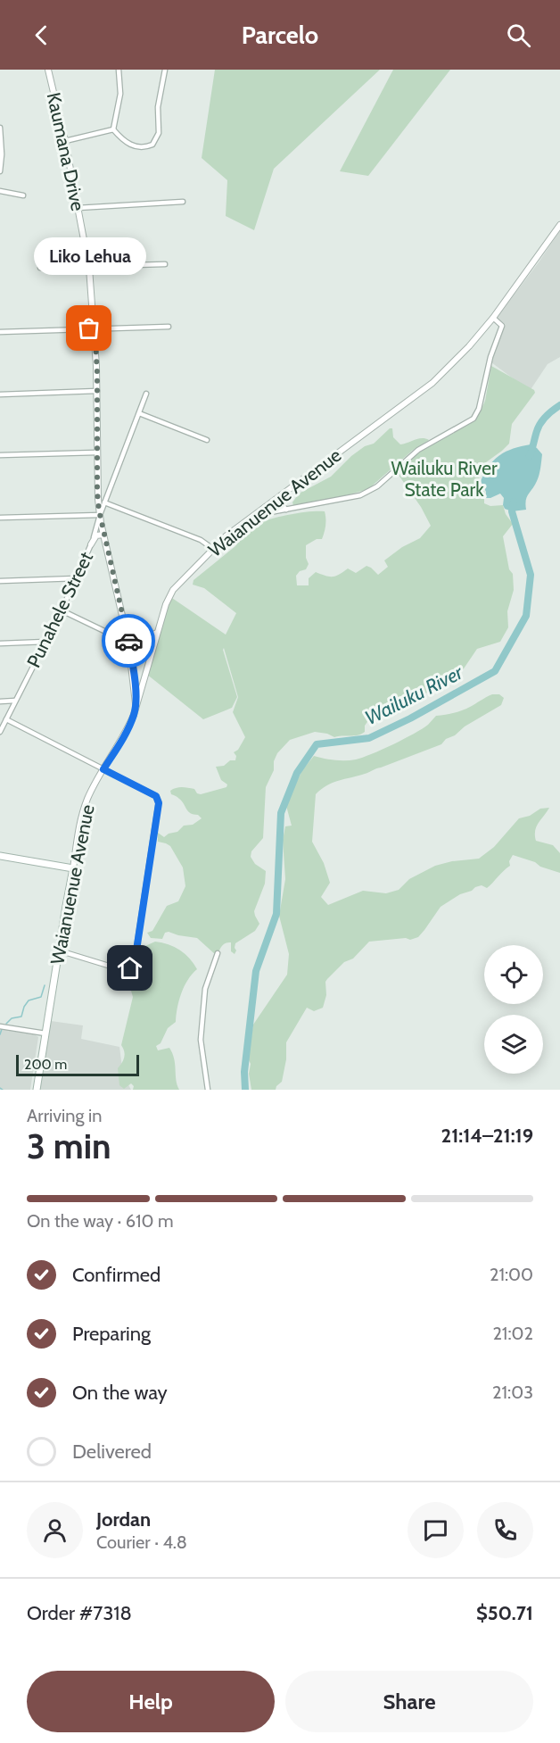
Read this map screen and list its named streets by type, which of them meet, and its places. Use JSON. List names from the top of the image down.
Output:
{
  "streets": {
    "main road": ["Waianuenue Avenue"],
    "street": ["Kaumana Drive", "Punahele Street"]
  },
  "crossings": [
    ["Kaumana Drive", "Waianuenue Avenue"],
    ["Kaumana Drive", "Punahele Street"]
  ],
  "water": ["Wailuku River"],
  "parks": ["Wailuku River State Park"],
  "places": ["Liko Lehua"],
  "scale_bar": "200 m",
  "page": {
    "header": "Parcelo",
    "bubble": "Liko Lehua",
    "scale": "200 m",
    "heading": ["3 min", "Arriving in", "21:14–21:19"],
    "panel": [
      "Jordan",
      "Courier · 4.8",
      "Order #7318",
      "$50.71"
    ],
    "bar": "On the way · 610 m",
    "list": [
      ["Confirmed", "21:00"],
      ["Preparing", "21:02"],
      ["On the way", "21:03"],
      "Delivered"
    ],
    "buttons": ["Help", "Share"]
  }
}
